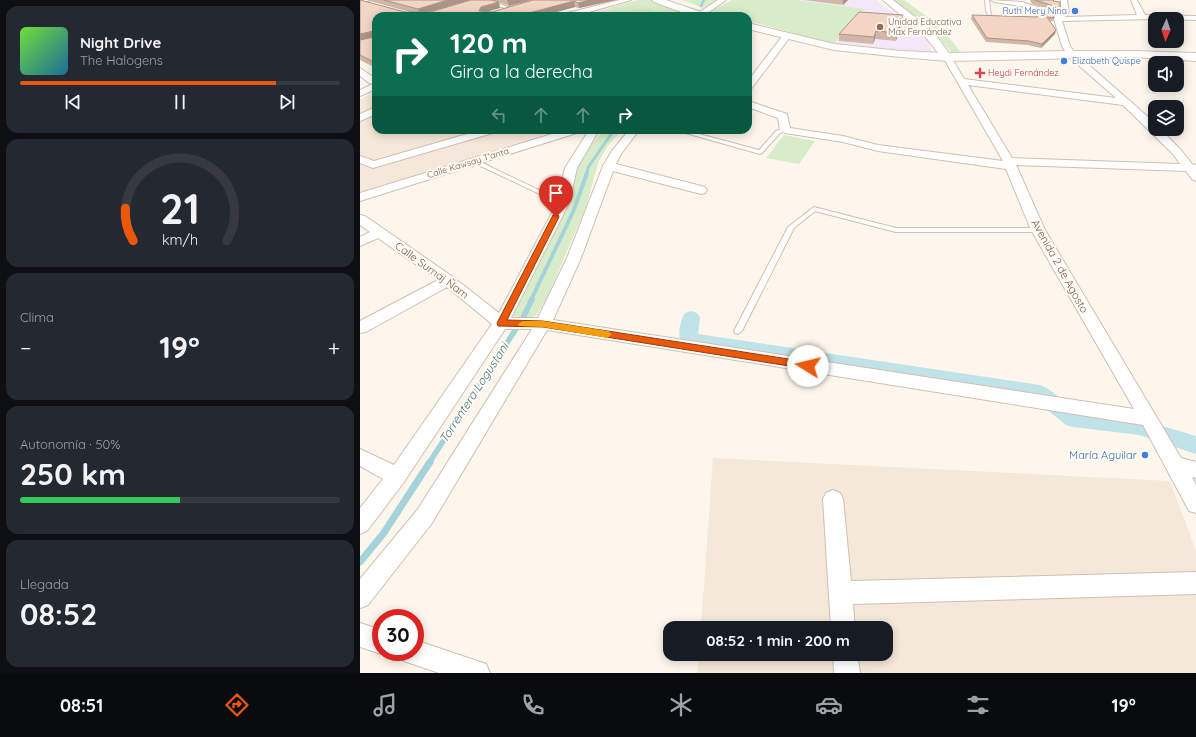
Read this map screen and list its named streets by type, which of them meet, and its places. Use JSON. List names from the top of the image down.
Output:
{
  "streets": {
    "street": ["Calle Kawsay T'anta", "Avenida 2 de Agosto", "Calle Sumaj Ñam"]
  },
  "water": ["Torrentera Logustani"],
  "places": {
    "other": [
      "Ruth Mery Nina",
      "Unidad Educativa Max Fernández",
      "Elizabeth Quispe",
      "María Aguilar"
    ],
    "health": ["Heydi Fernández"]
  },
  "north": "bottom",
  "page": {
    "turn": ["120 m", "Gira a la derecha"],
    "song": ["Night Drive", "The Halogens"],
    "tile": [
      "Clima",
      ["Autonomía · 50%", "250 km"],
      ["Llegada", "08:52"]
    ],
    "heat": ["−", "19°", "+"],
    "limit": "30",
    "trip": "08:52 · 1 min · 200 m",
    "tabs": ["08:51", "19°"],
    "gauge": ["21", "km/h"]
  }
}
